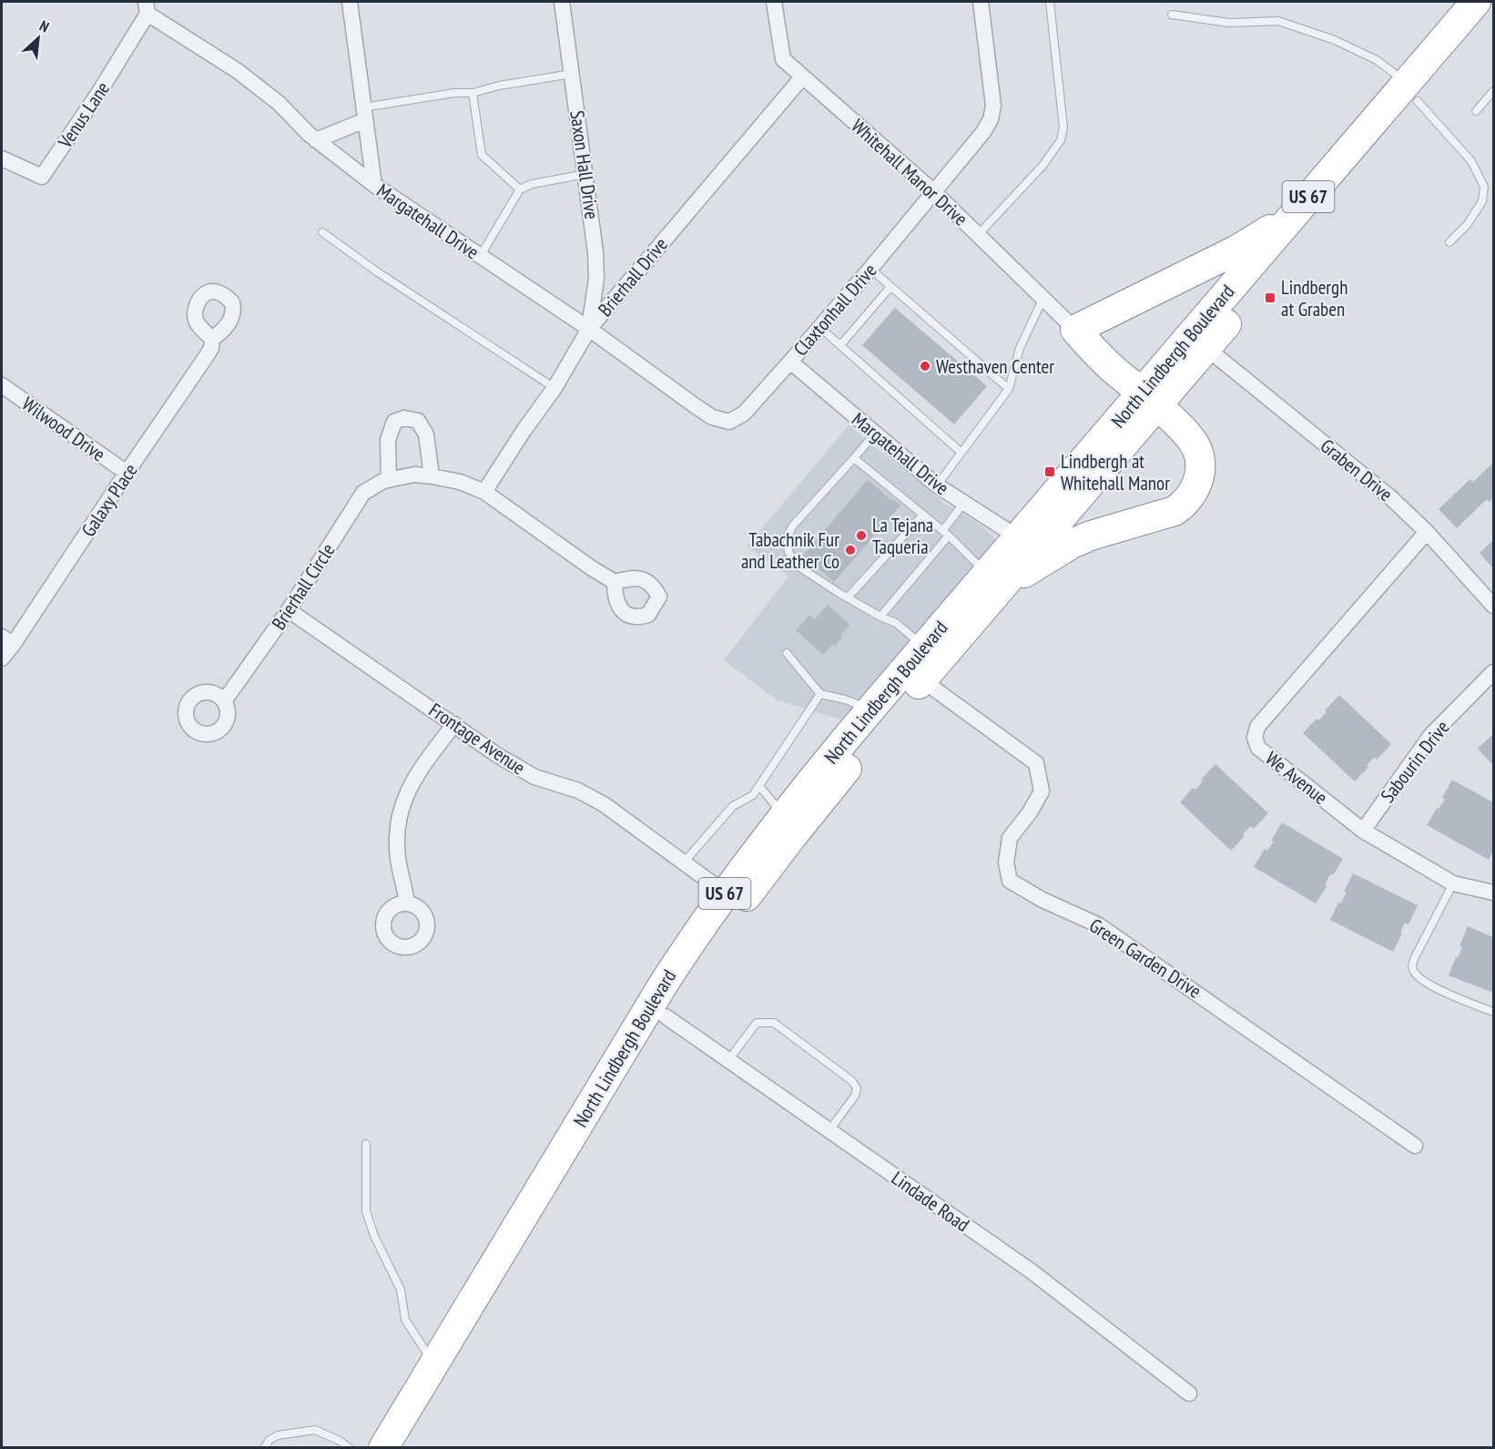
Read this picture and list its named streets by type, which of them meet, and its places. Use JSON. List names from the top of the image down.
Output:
{
  "streets": {
    "highway": ["US 67", "North Lindbergh Boulevard"],
    "street": [
      "Venus Lane",
      "Saxon Hall Drive",
      "Whitehall Manor Drive",
      "Margatehall Drive",
      "Brierhall Drive",
      "Claxtonhall Drive",
      "Wilwood Drive",
      "Graben Drive",
      "Galaxy Place",
      "Brierhall Circle",
      "Frontage Avenue",
      "Sabourin Drive",
      "We Avenue",
      "Green Garden Drive",
      "Lindade Road"
    ]
  },
  "crossings": [
    ["Venus Lane", "Margatehall Drive"],
    ["Saxon Hall Drive", "Margatehall Drive"],
    ["Saxon Hall Drive", "Brierhall Drive"],
    ["Whitehall Manor Drive", "Brierhall Drive"],
    ["Whitehall Manor Drive", "Claxtonhall Drive"],
    ["Margatehall Drive", "Brierhall Drive"],
    ["Margatehall Drive", "Claxtonhall Drive"],
    ["Margatehall Drive", "North Lindbergh Boulevard"],
    ["Brierhall Drive", "Brierhall Circle"],
    ["North Lindbergh Boulevard", "Graben Drive"],
    ["North Lindbergh Boulevard", "Frontage Avenue"],
    ["North Lindbergh Boulevard", "Green Garden Drive"],
    ["North Lindbergh Boulevard", "Lindade Road"],
    ["Wilwood Drive", "Galaxy Place"],
    ["Graben Drive", "We Avenue"],
    ["Brierhall Circle", "Frontage Avenue"],
    ["Sabourin Drive", "We Avenue"]
  ],
  "places": {
    "transit": ["Lindbergh at Graben", "Lindbergh at Whitehall Manor"],
    "other": ["Westhaven Center", "La Tejana Taqueria", "Tabachnik Fur and Leather Co"]
  },
  "north": "top right"
}
